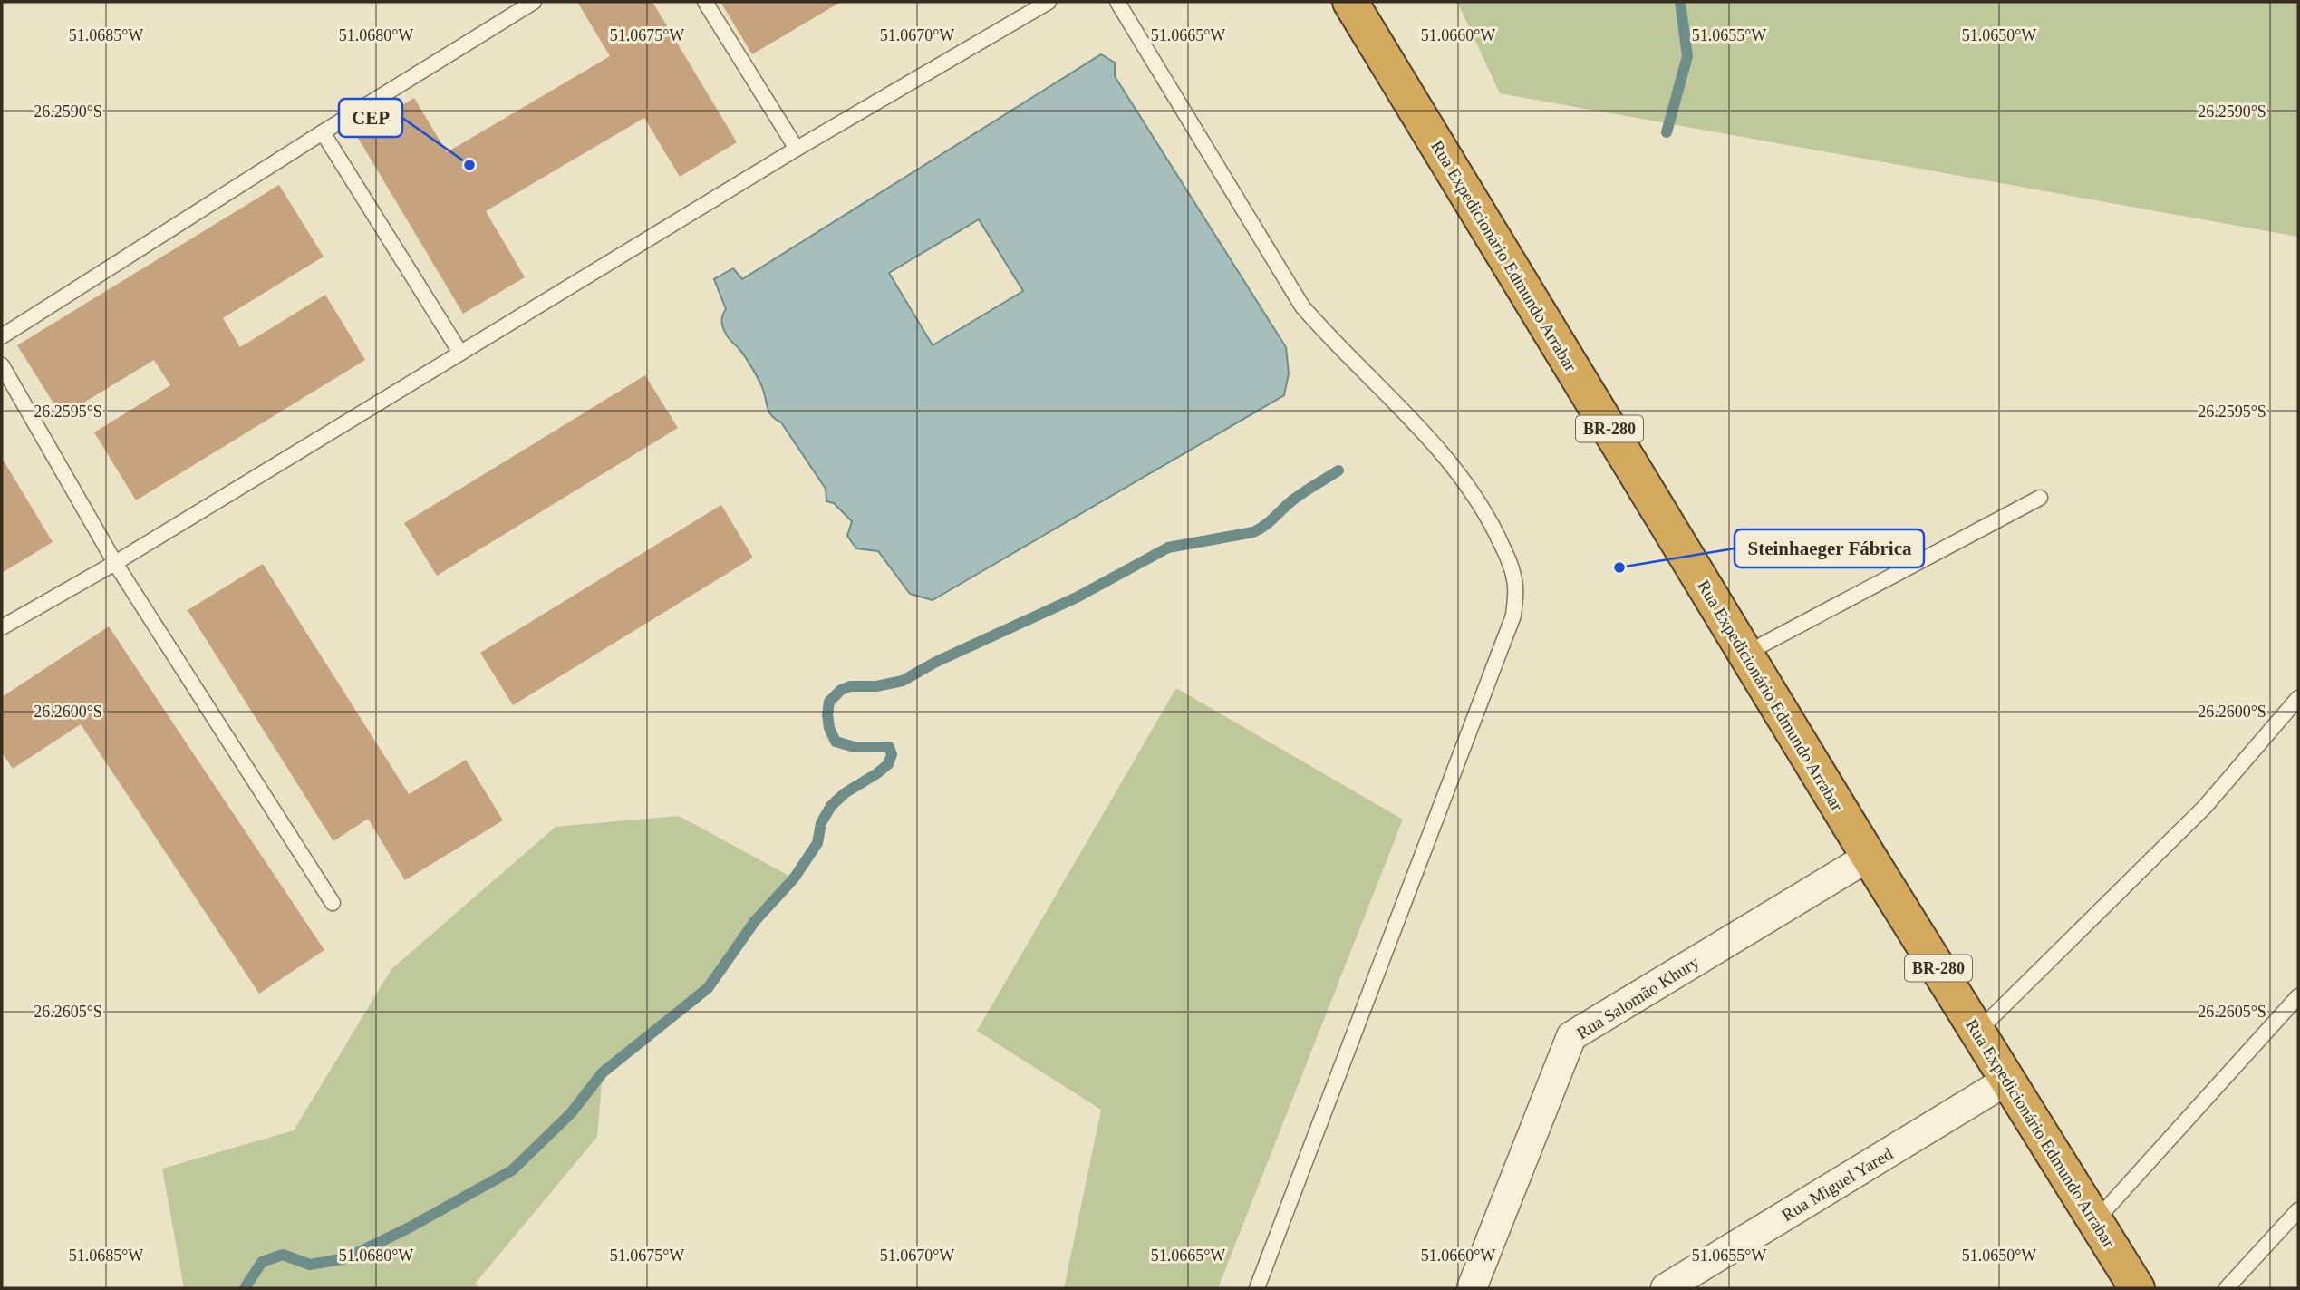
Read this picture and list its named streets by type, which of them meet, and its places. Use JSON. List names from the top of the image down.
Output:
{
  "streets": {
    "highway": ["Rua Expedicionário Edmundo Arrabar", "BR-280"],
    "street": ["Rua Salomão Khury", "Rua Miguel Yared"]
  },
  "crossings": [
    ["Rua Expedicionário Edmundo Arrabar", "Rua Salomão Khury"],
    ["Rua Expedicionário Edmundo Arrabar", "Rua Miguel Yared"]
  ],
  "places": ["CEP", "Steinhaeger Fábrica"],
  "coordinates": [
    "51.0685°W",
    "51.0680°W",
    "51.0675°W",
    "51.0670°W",
    "51.0665°W",
    "51.0660°W",
    "51.0655°W",
    "51.0650°W",
    "26.2590°S",
    "26.2595°S",
    "26.2600°S",
    "26.2605°S"
  ]
}
